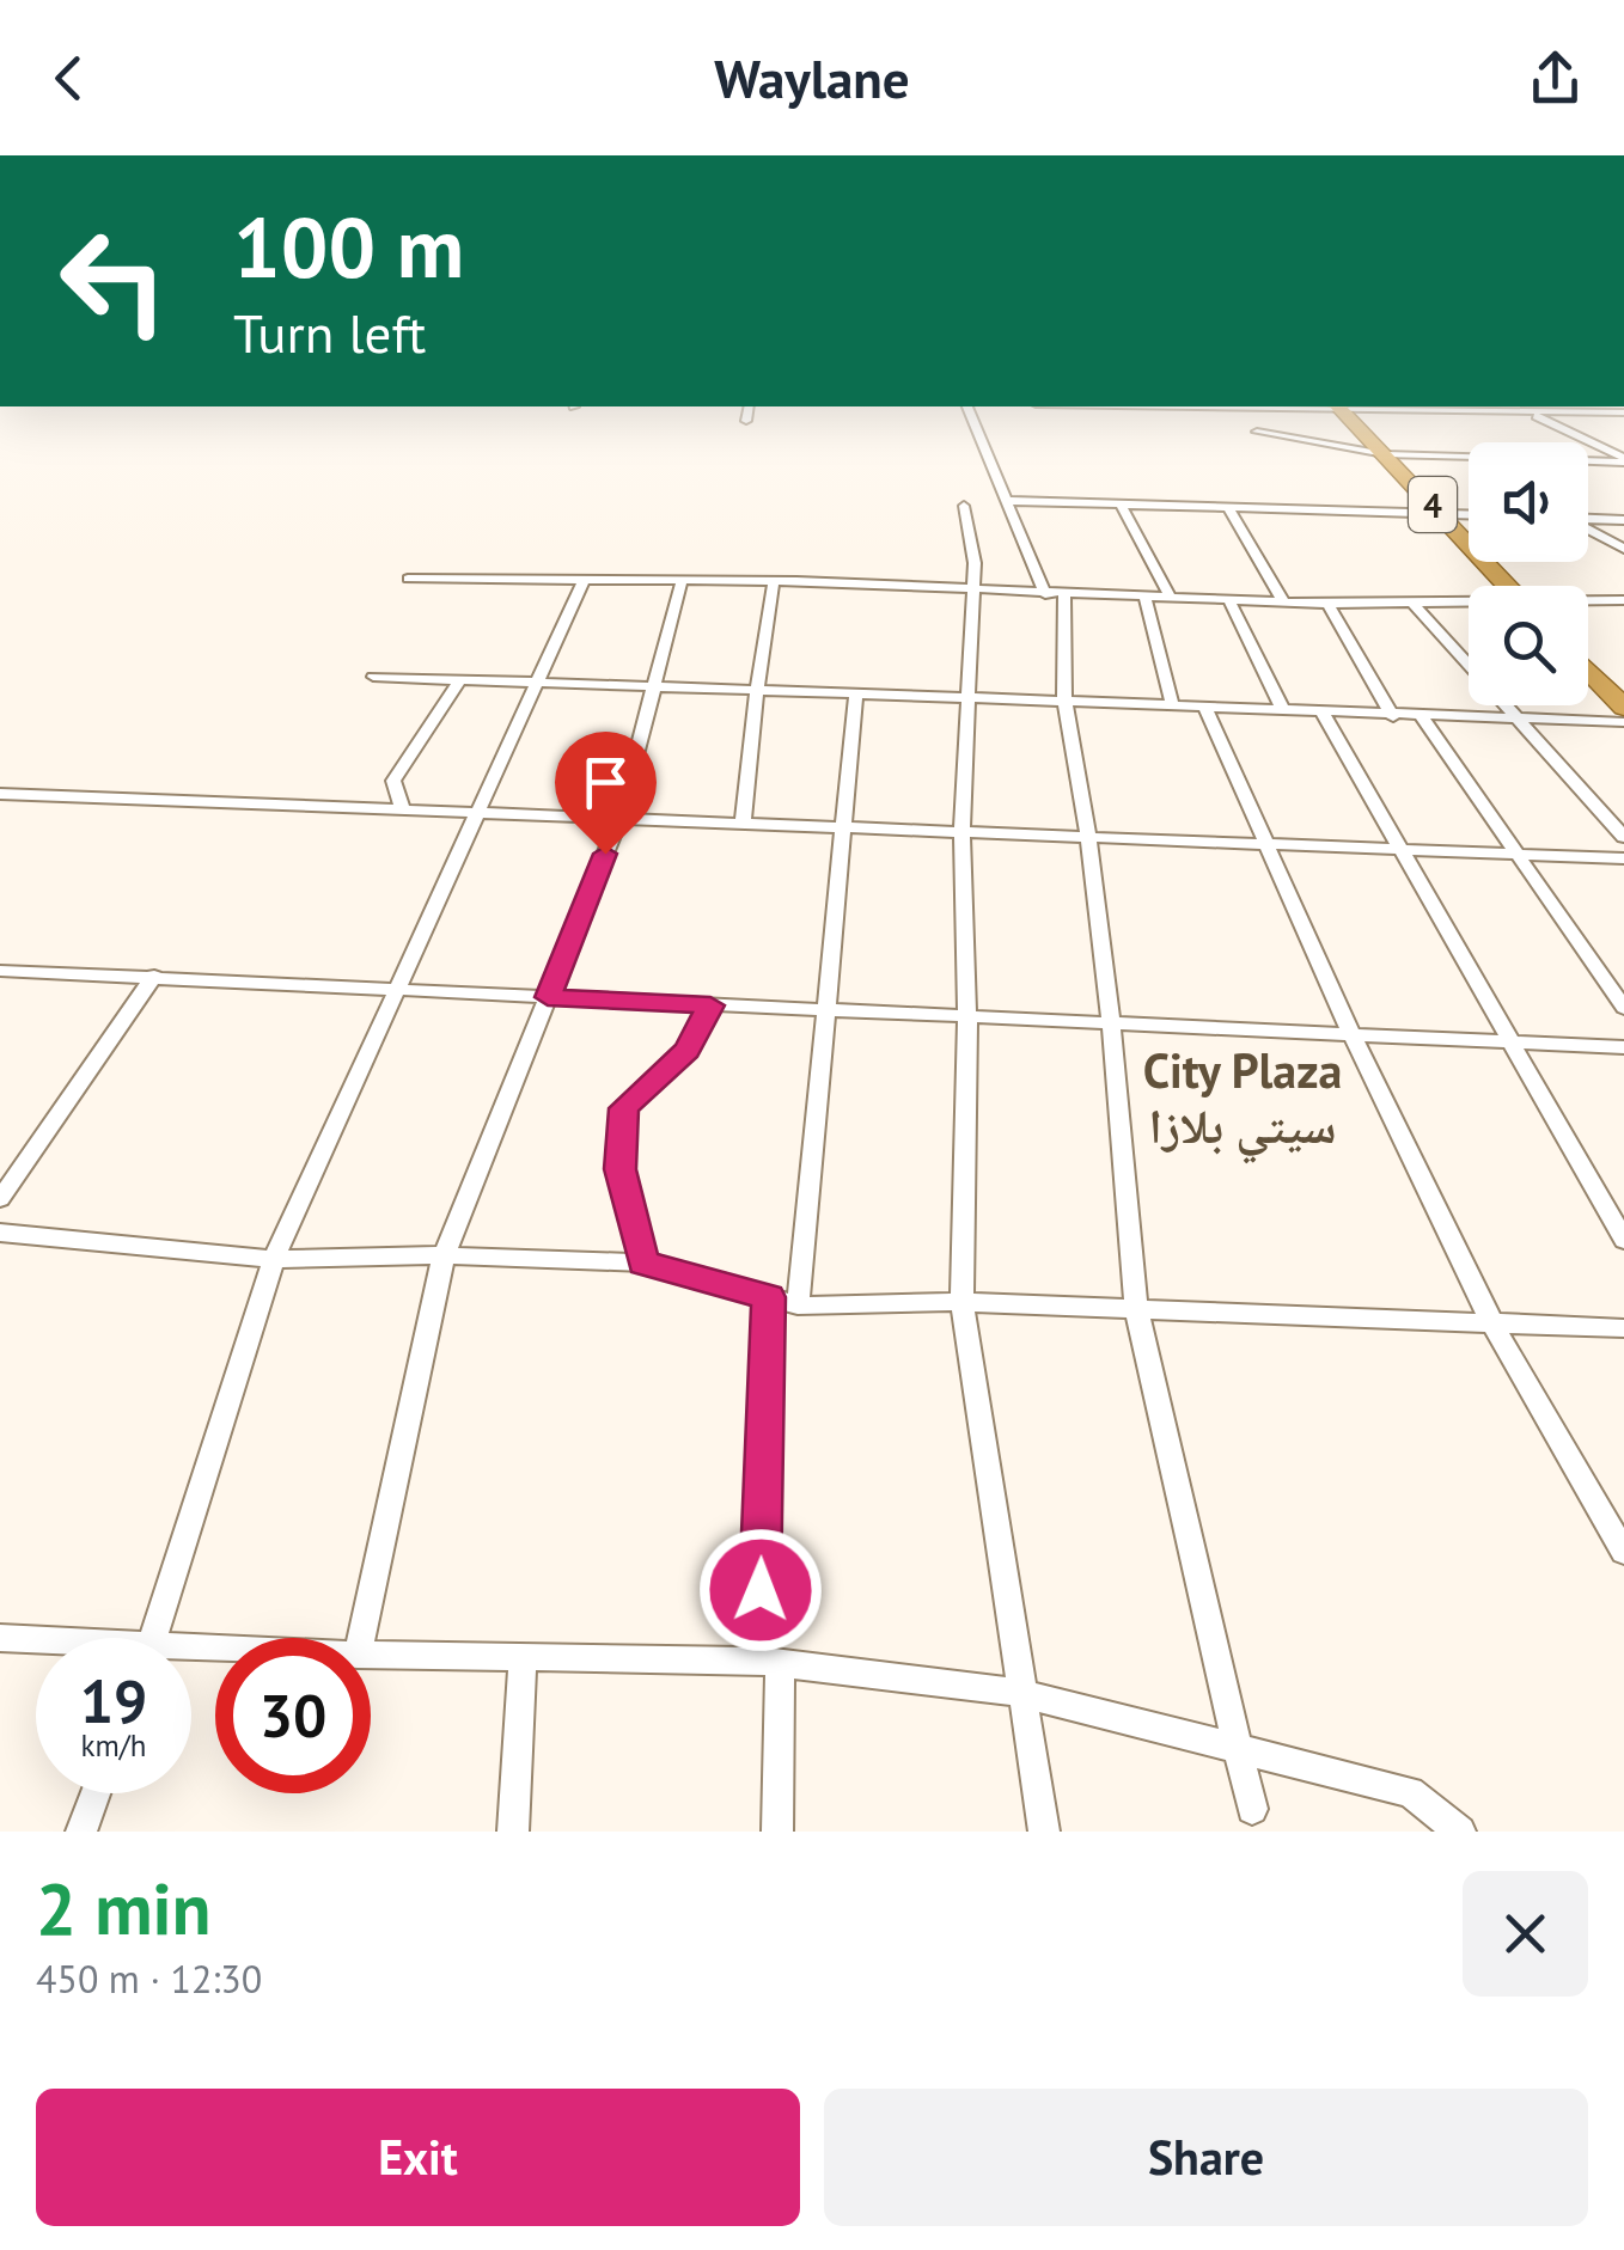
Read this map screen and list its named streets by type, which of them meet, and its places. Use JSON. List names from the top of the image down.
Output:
{
  "streets": {
    "highway": ["4"]
  },
  "districts": ["City Plaza سيتي بلازا"],
  "page": {
    "header": "Waylane",
    "turn": ["100 m", "Turn left"],
    "speed": "19 km/h",
    "limit": "30",
    "heading": ["2 min", "450 m · 12:30"],
    "buttons": ["Exit", "Share"]
  }
}
